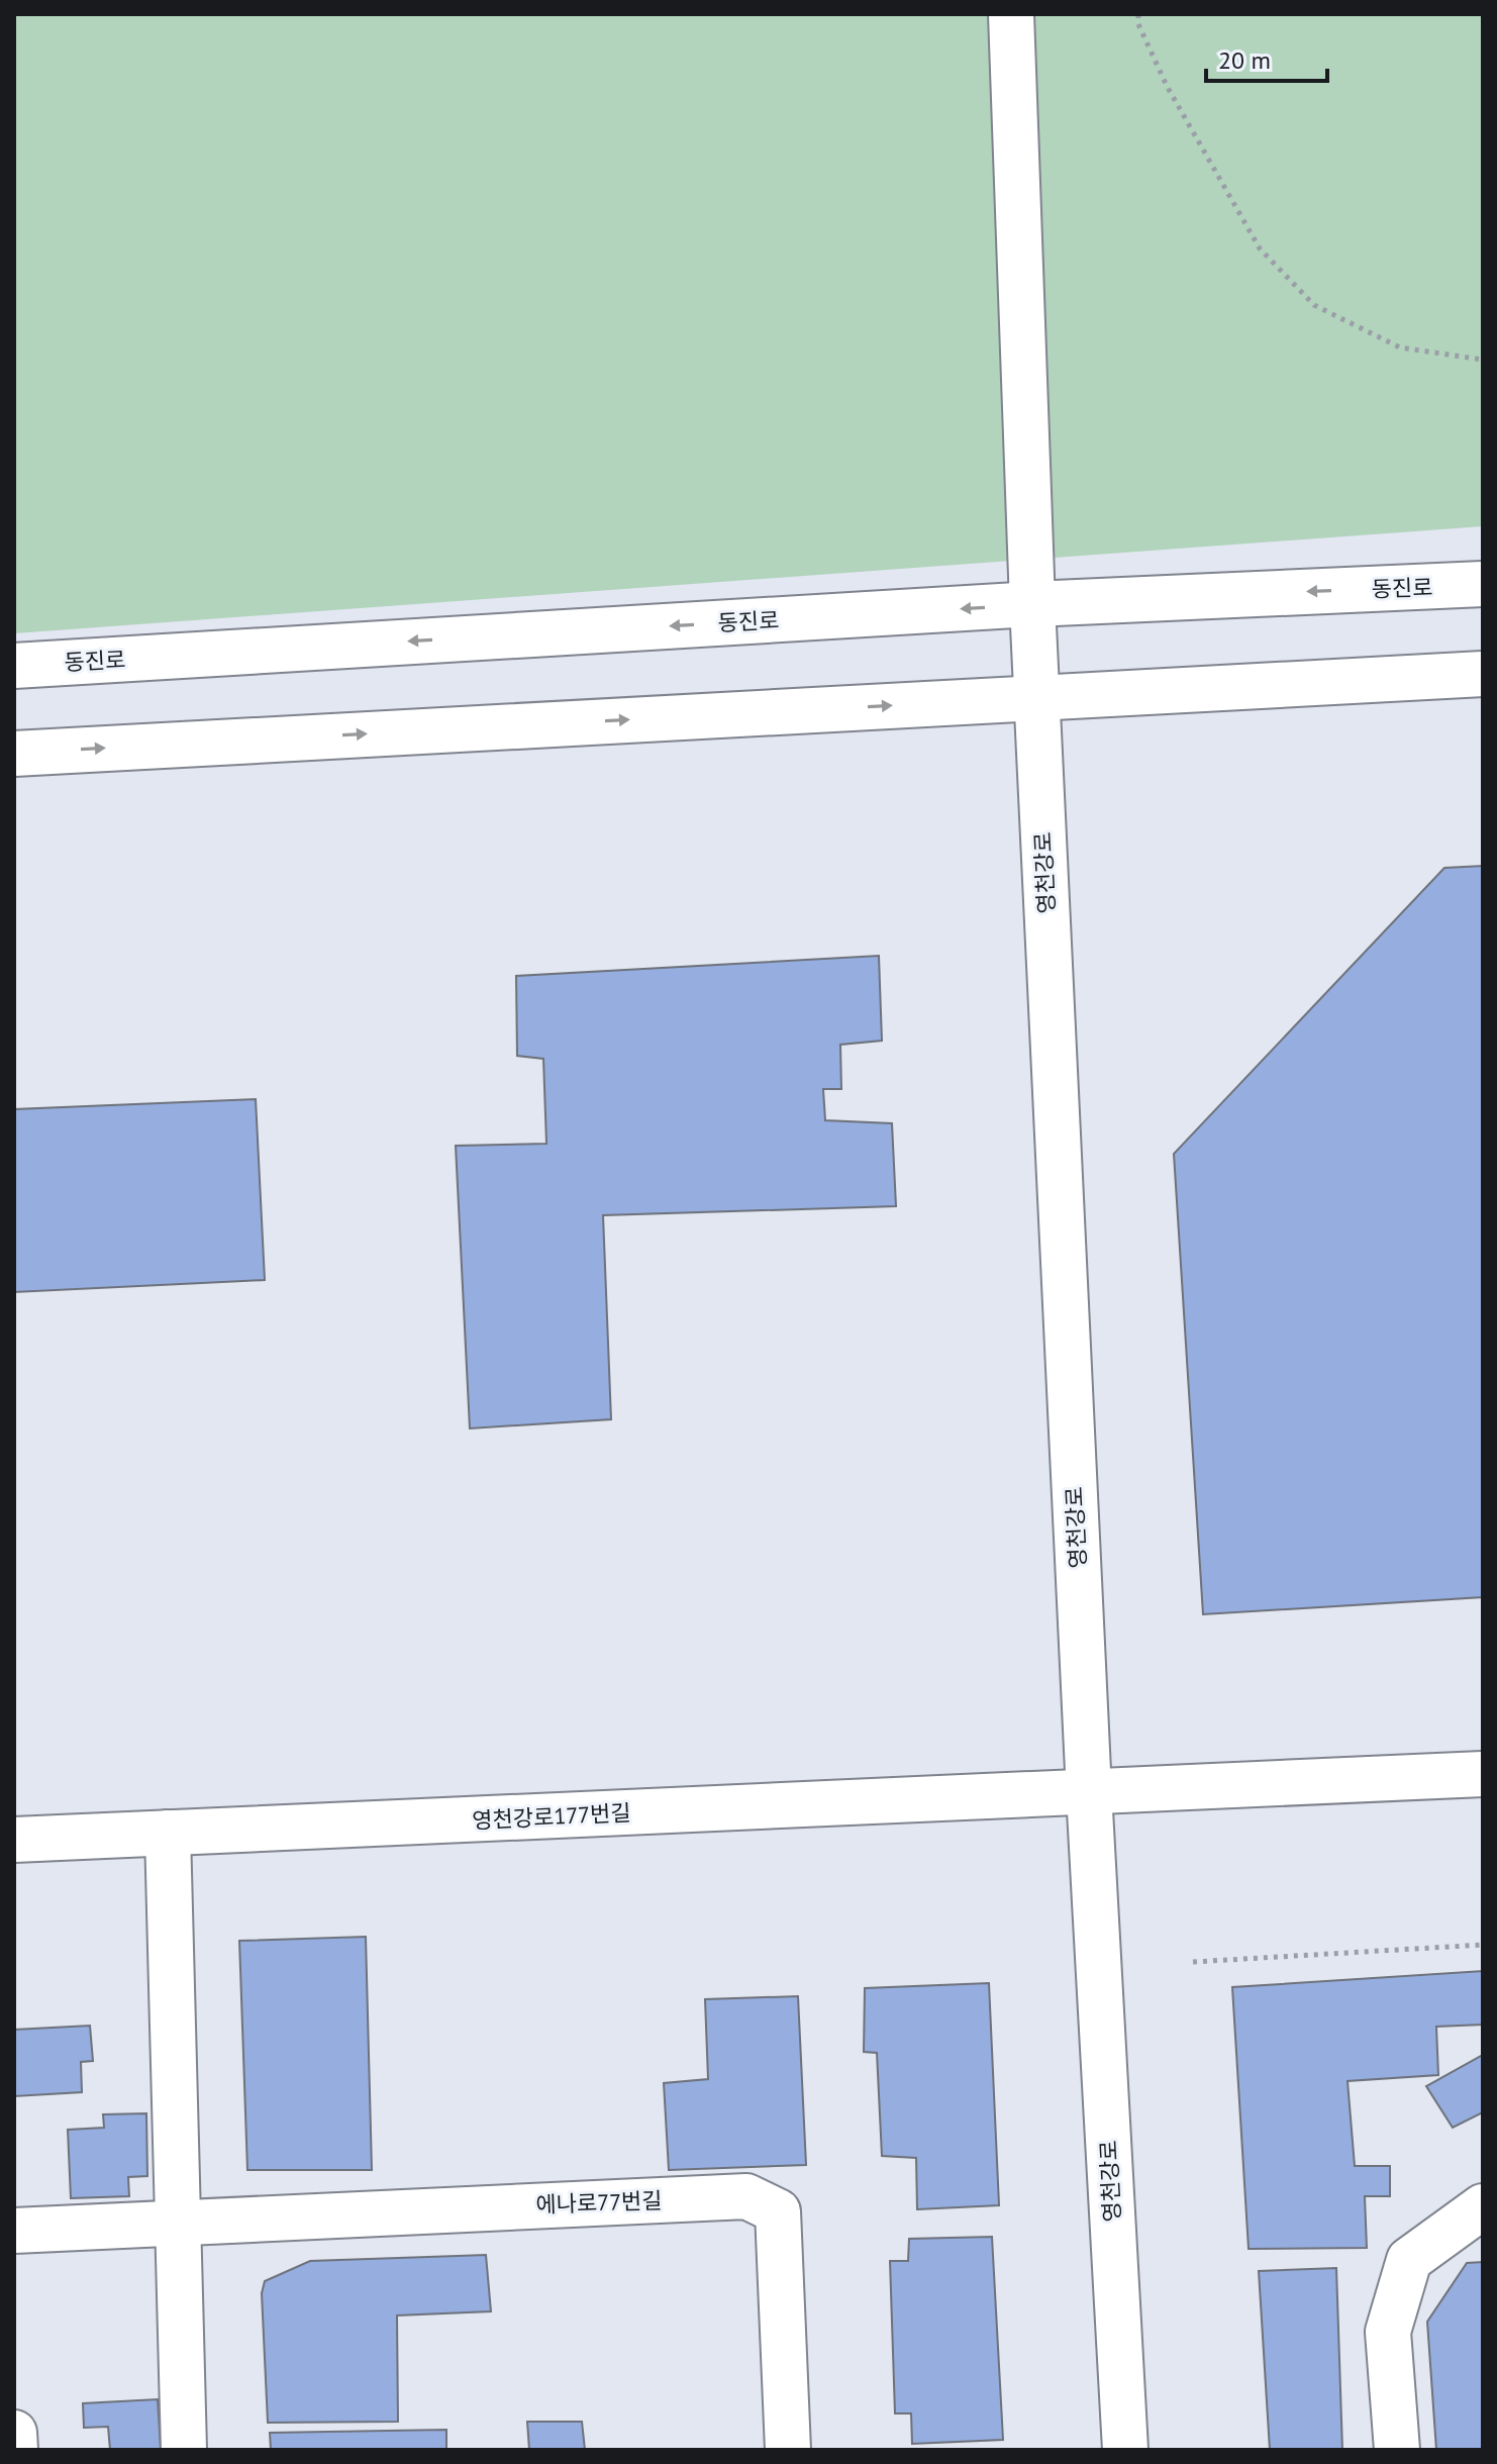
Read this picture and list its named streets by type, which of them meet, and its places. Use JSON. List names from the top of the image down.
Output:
{
  "streets": {
    "street": [
      "동진로",
      "영천강로",
      "영천강로177번길",
      "에나로77번길"
    ]
  },
  "crossings": [
    ["동진로", "영천강로"],
    ["영천강로", "영천강로177번길"]
  ],
  "scale_bar": "20 m"
}
